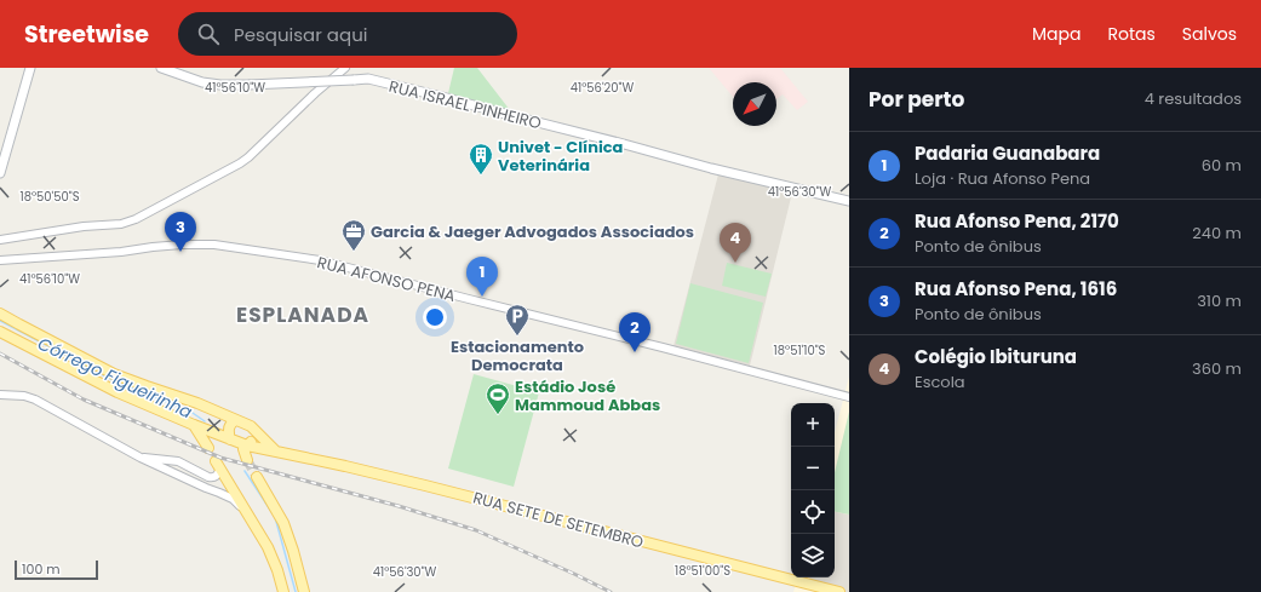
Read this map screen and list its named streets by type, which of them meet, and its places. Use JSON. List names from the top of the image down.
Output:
{
  "streets": {
    "main road": ["RUA ISRAEL PINHEIRO", "RUA SETE DE SETEMBRO"],
    "street": ["RUA AFONSO PENA"]
  },
  "districts": ["ESPLANADA"],
  "water": ["Córrego Figueirinha"],
  "places": {
    "building": ["Univet - Clínica Veterinária"],
    "office": ["Garcia & Jaeger Advogados Associados"],
    "parking": ["Estacionamento Democrata"],
    "sports": ["Estádio José Mammoud Abbas"]
  },
  "scale_bar": "100 m",
  "north": "bottom left",
  "page": {
    "header": "Streetwise",
    "search": "Pesquisar aqui",
    "nav": ["Mapa", "Rotas", "Salvos"],
    "heading": ["Por perto", "4 resultados"],
    "list": [
      {
        "mark": "1",
        "name": "Padaria Guanabara",
        "note": "Loja · Rua Afonso Pena",
        "value": "60 m"
      },
      {
        "mark": "2",
        "name": "Rua Afonso Pena, 2170",
        "note": "Ponto de ônibus",
        "value": "240 m"
      },
      {
        "mark": "3",
        "name": "Rua Afonso Pena, 1616",
        "note": "Ponto de ônibus",
        "value": "310 m"
      },
      {
        "mark": "4",
        "name": "Colégio Ibituruna",
        "note": "Escola",
        "value": "360 m"
      }
    ],
    "pins": [
      "3",
      "4",
      "1",
      "2"
    ],
    "map_buttons": ["+", "−"],
    "scale": "100 m"
  },
  "coordinates": [
    "41°56'10\"W",
    "41°56'20\"W",
    "41°56'30\"W",
    "18°50'50\"S",
    "18°51'10\"S",
    "18°51'00\"S"
  ]
}
